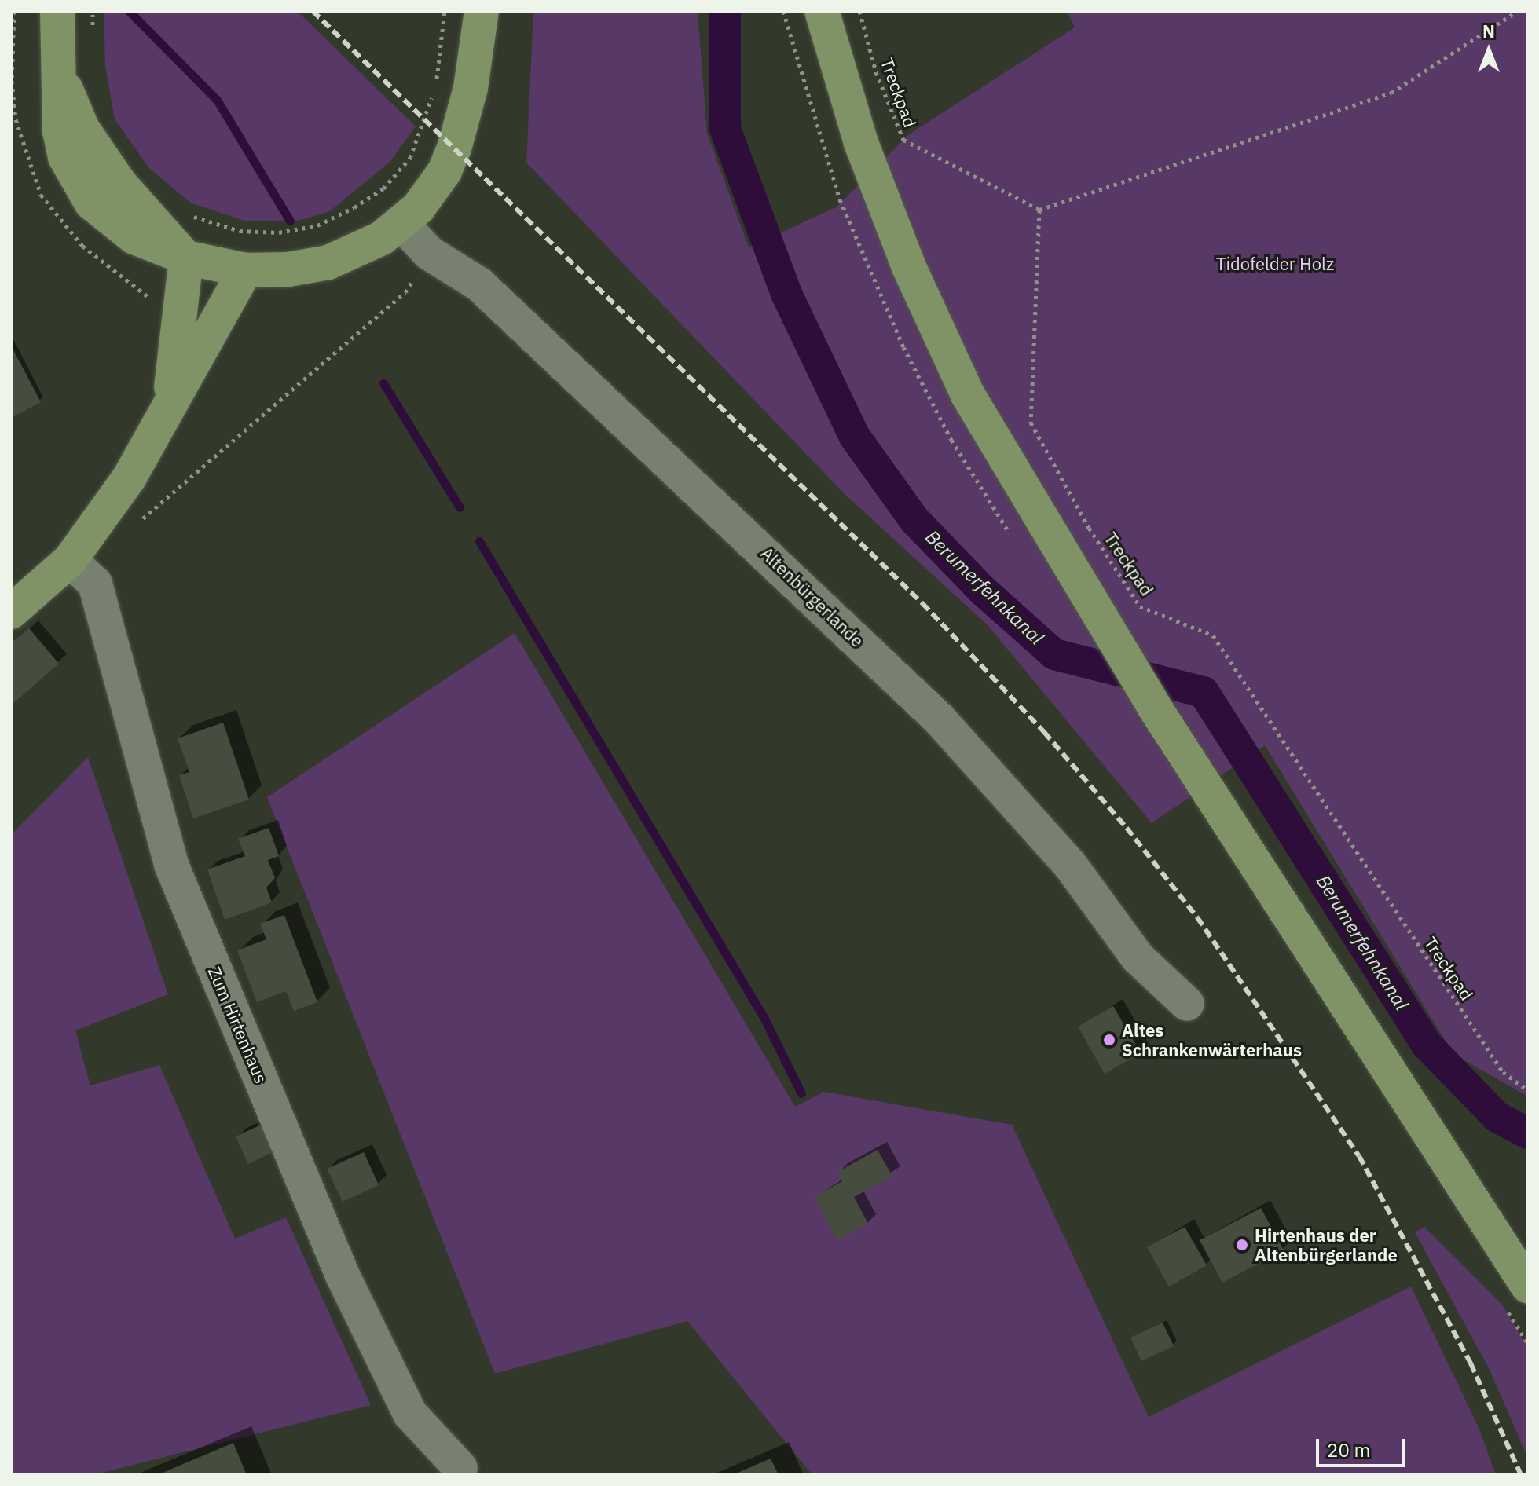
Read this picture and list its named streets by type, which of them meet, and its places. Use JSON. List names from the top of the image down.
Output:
{
  "streets": {
    "street": ["Altenbürgerlande", "Zum Hirtenhaus"],
    "path": ["Treckpad"]
  },
  "water": ["Berumerfehnkanal"],
  "parks": ["Tidofelder Holz"],
  "places": ["Altes Schrankenwärterhaus", "Hirtenhaus der Altenbürgerlande"],
  "scale_bar": "20 m",
  "north": "top"
}
